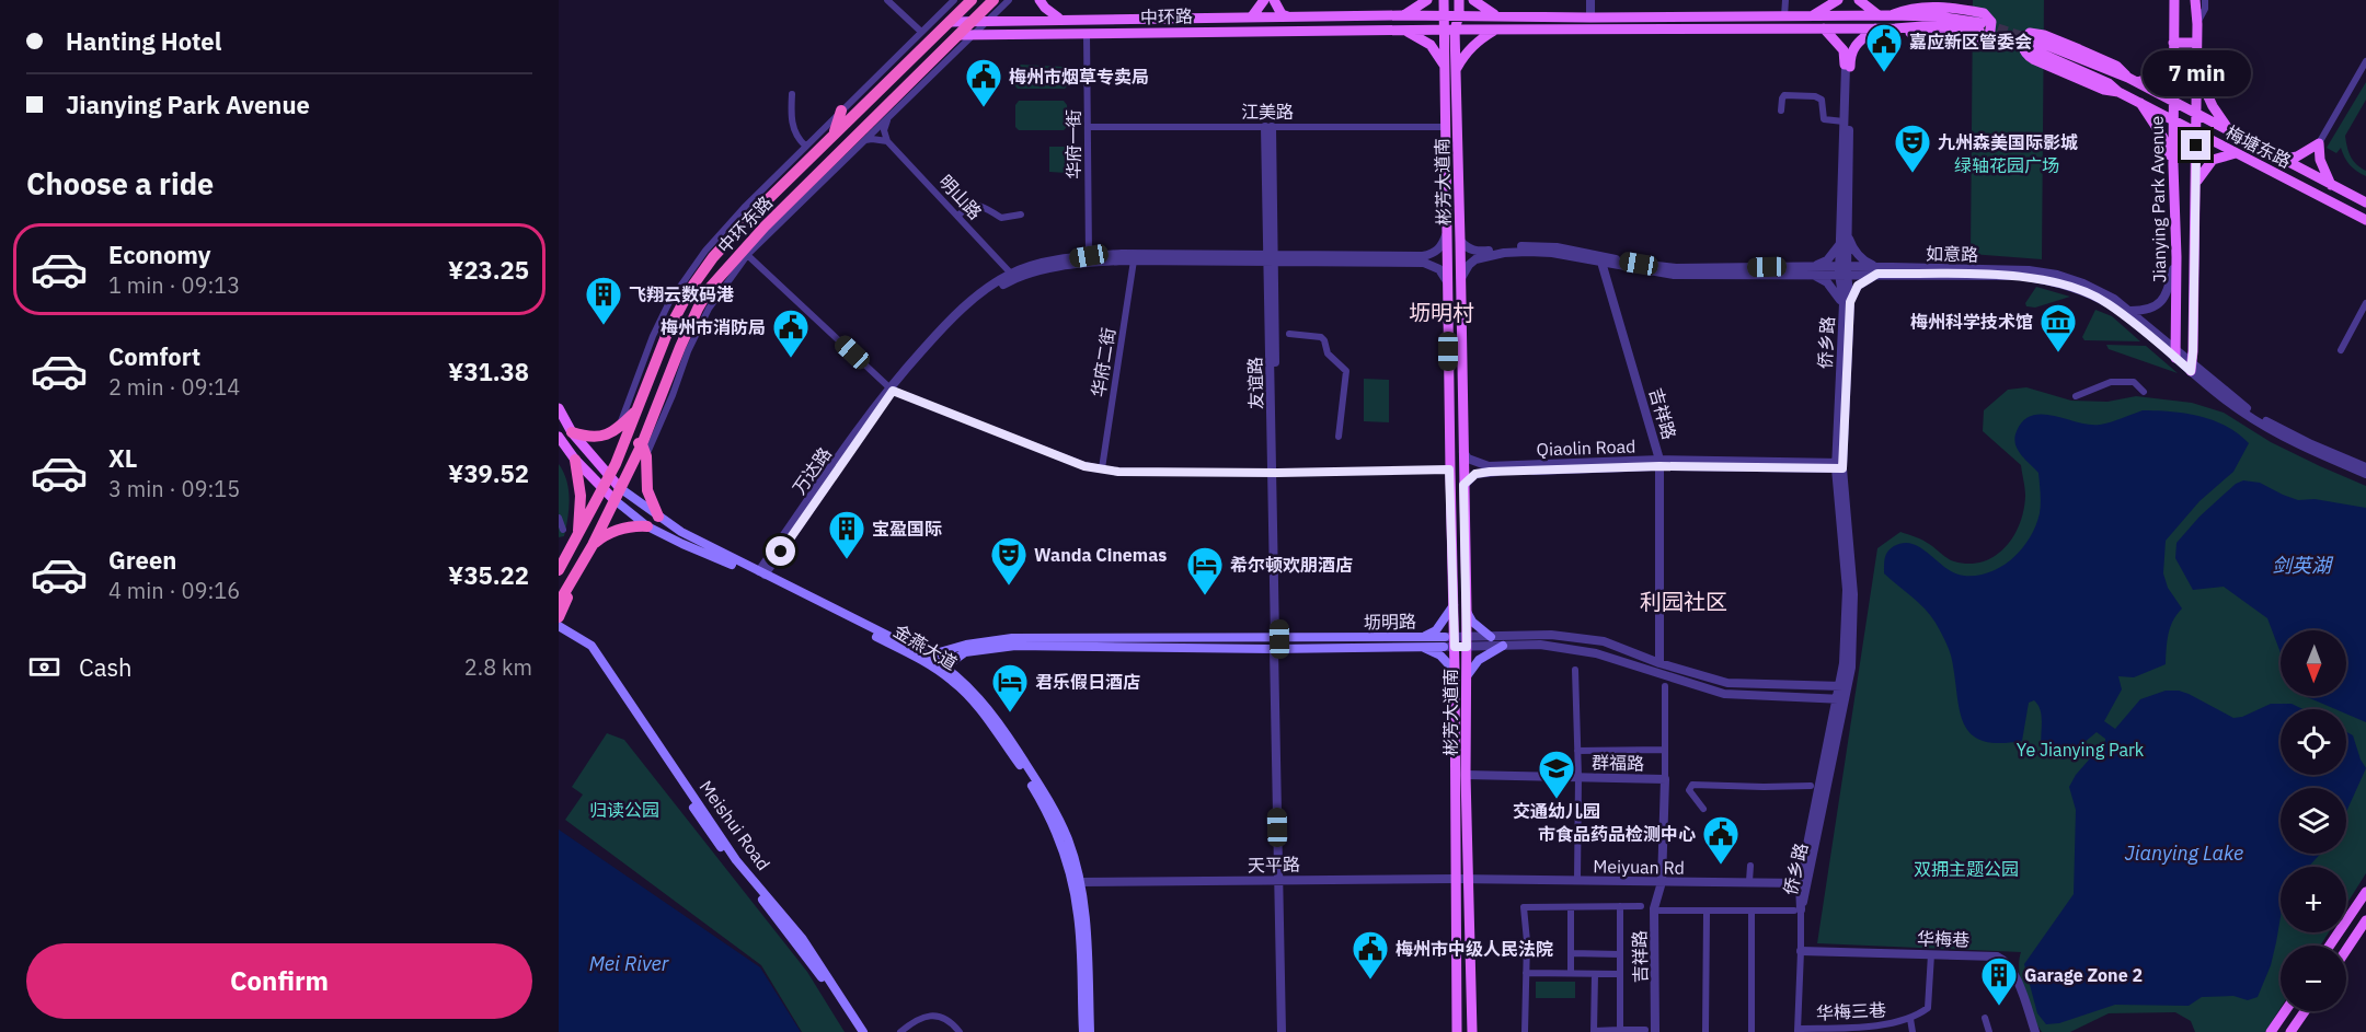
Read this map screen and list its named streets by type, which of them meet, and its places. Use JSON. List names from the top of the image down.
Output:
{
  "streets": {
    "highway": ["中环东路"],
    "main road": [
      "中环路",
      "梅塘东路",
      "彬芳大道南",
      "Jianying Park Avenue",
      "坜明路",
      "金燕大道",
      "Meishui Road"
    ],
    "street": [
      "江美路",
      "华府一街",
      "明山路",
      "如意路",
      "侨乡路",
      "华府二街",
      "友谊路",
      "吉祥路",
      "Qiaolin Road",
      "万达路",
      "群福路",
      "天平路",
      "Meiyuan Rd",
      "华梅巷",
      "华梅三巷"
    ]
  },
  "crossings": [
    ["中环路", "华府一街"],
    ["中环路", "彬芳大道南"],
    ["中环路", "中环东路"],
    ["江美路", "华府一街"],
    ["江美路", "彬芳大道南"],
    ["江美路", "友谊路"],
    ["梅塘东路", "Jianying Park Avenue"],
    ["彬芳大道南", "坜明路"],
    ["彬芳大道南", "群福路"],
    ["彬芳大道南", "天平路"],
    ["彬芳大道南", "Meiyuan Rd"],
    ["Jianying Park Avenue", "如意路"],
    ["中环东路", "金燕大道"],
    ["如意路", "侨乡路"],
    ["如意路", "吉祥路"],
    ["侨乡路", "Qiaolin Road"],
    ["侨乡路", "坜明路"],
    ["侨乡路", "Meiyuan Rd"],
    ["友谊路", "坜明路"],
    ["友谊路", "天平路"],
    ["吉祥路", "Qiaolin Road"],
    ["吉祥路", "坜明路"],
    ["吉祥路", "群福路"],
    ["吉祥路", "Meiyuan Rd"],
    ["万达路", "金燕大道"],
    ["坜明路", "金燕大道"],
    ["金燕大道", "天平路"],
    ["群福路", "Meiyuan Rd"],
    ["天平路", "Meiyuan Rd"],
    ["华梅巷", "华梅三巷"]
  ],
  "districts": ["坜明村", "利园社区"],
  "water": ["剑英湖", "Jianying Lake", "Mei River"],
  "parks": [
    "绿轴花园广场",
    "Ye Jianying Park",
    "归读公园",
    "双拥主题公园"
  ],
  "places": {
    "public building": [
      "嘉应新区管委会",
      "梅州市烟草专卖局",
      "梅州市消防局",
      "市食品药品检测中心",
      "梅州市中级人民法院"
    ],
    "theatre": ["九州森美国际影城", "Wanda Cinemas"],
    "building": ["飞翔云数码港", "宝盈国际", "Garage Zone 2"],
    "museum": ["梅州科学技术馆"],
    "hotel": ["希尔顿欢朋酒店", "君乐假日酒店"],
    "school or university": ["交通幼儿园"]
  },
  "north": "bottom",
  "page": {
    "banner": ["Hanting Hotel", "Jianying Park Avenue"],
    "bubble": "7 min",
    "heading": "Choose a ride",
    "list": [
      {
        "name": "Economy",
        "note": "1 min · 09:13",
        "value": "¥23.25"
      },
      {
        "name": "Comfort",
        "note": "2 min · 09:14",
        "value": "¥31.38"
      },
      {
        "name": "XL",
        "note": "3 min · 09:15",
        "value": "¥39.52"
      },
      {
        "name": "Green",
        "note": "4 min · 09:16",
        "value": "¥35.22"
      }
    ],
    "pay": ["Cash", "2.8 km"],
    "map_buttons": ["+", "−"],
    "buttons": "Confirm"
  }
}
